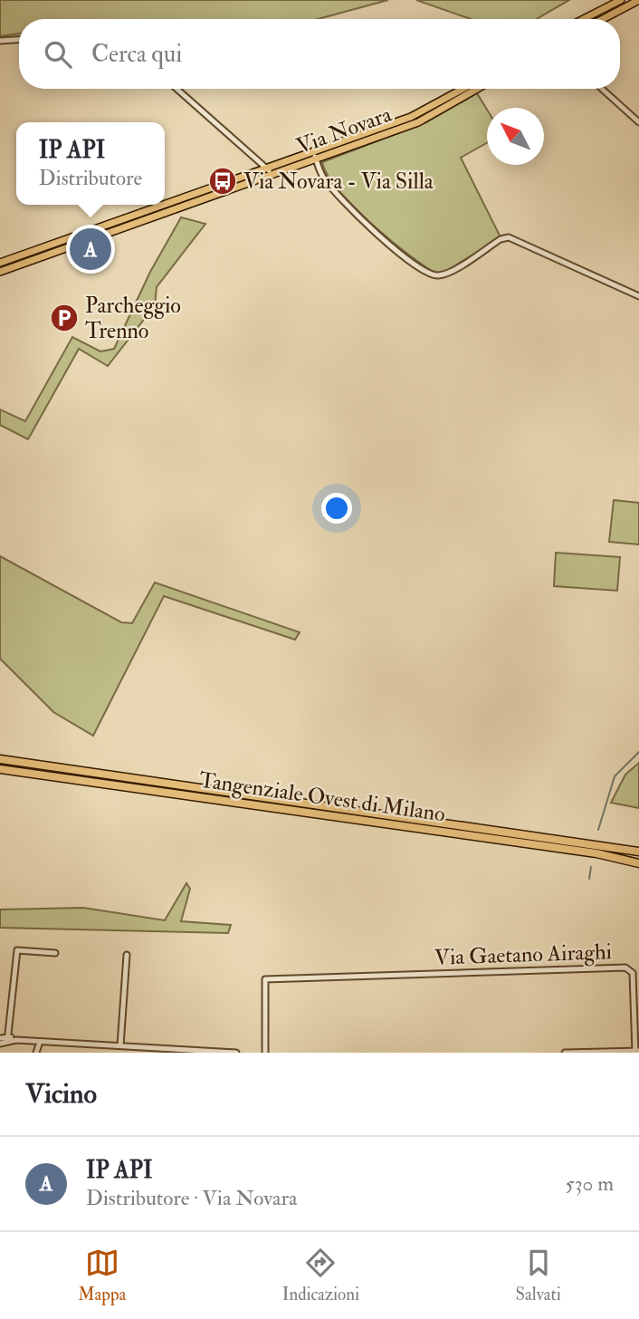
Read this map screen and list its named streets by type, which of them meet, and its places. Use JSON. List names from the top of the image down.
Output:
{
  "streets": {
    "highway": ["Tangenziale Ovest di Milano"],
    "main road": ["Via Novara"],
    "street": ["Via Gaetano Airaghi"]
  },
  "places": {
    "bus stop": ["Via Novara - Via Silla"],
    "parking": ["Parcheggio Trenno"]
  },
  "north": "top left",
  "page": {
    "search": "Cerca qui",
    "popup": ["IP API", "Distributore"],
    "pins": "A",
    "heading": "Vicino",
    "list": [
      {
        "mark": "A",
        "name": "IP API",
        "note": "Distributore · Via Novara",
        "value": "530 m"
      }
    ],
    "nav": ["Mappa", "Indicazioni", "Salvati"]
  }
}
